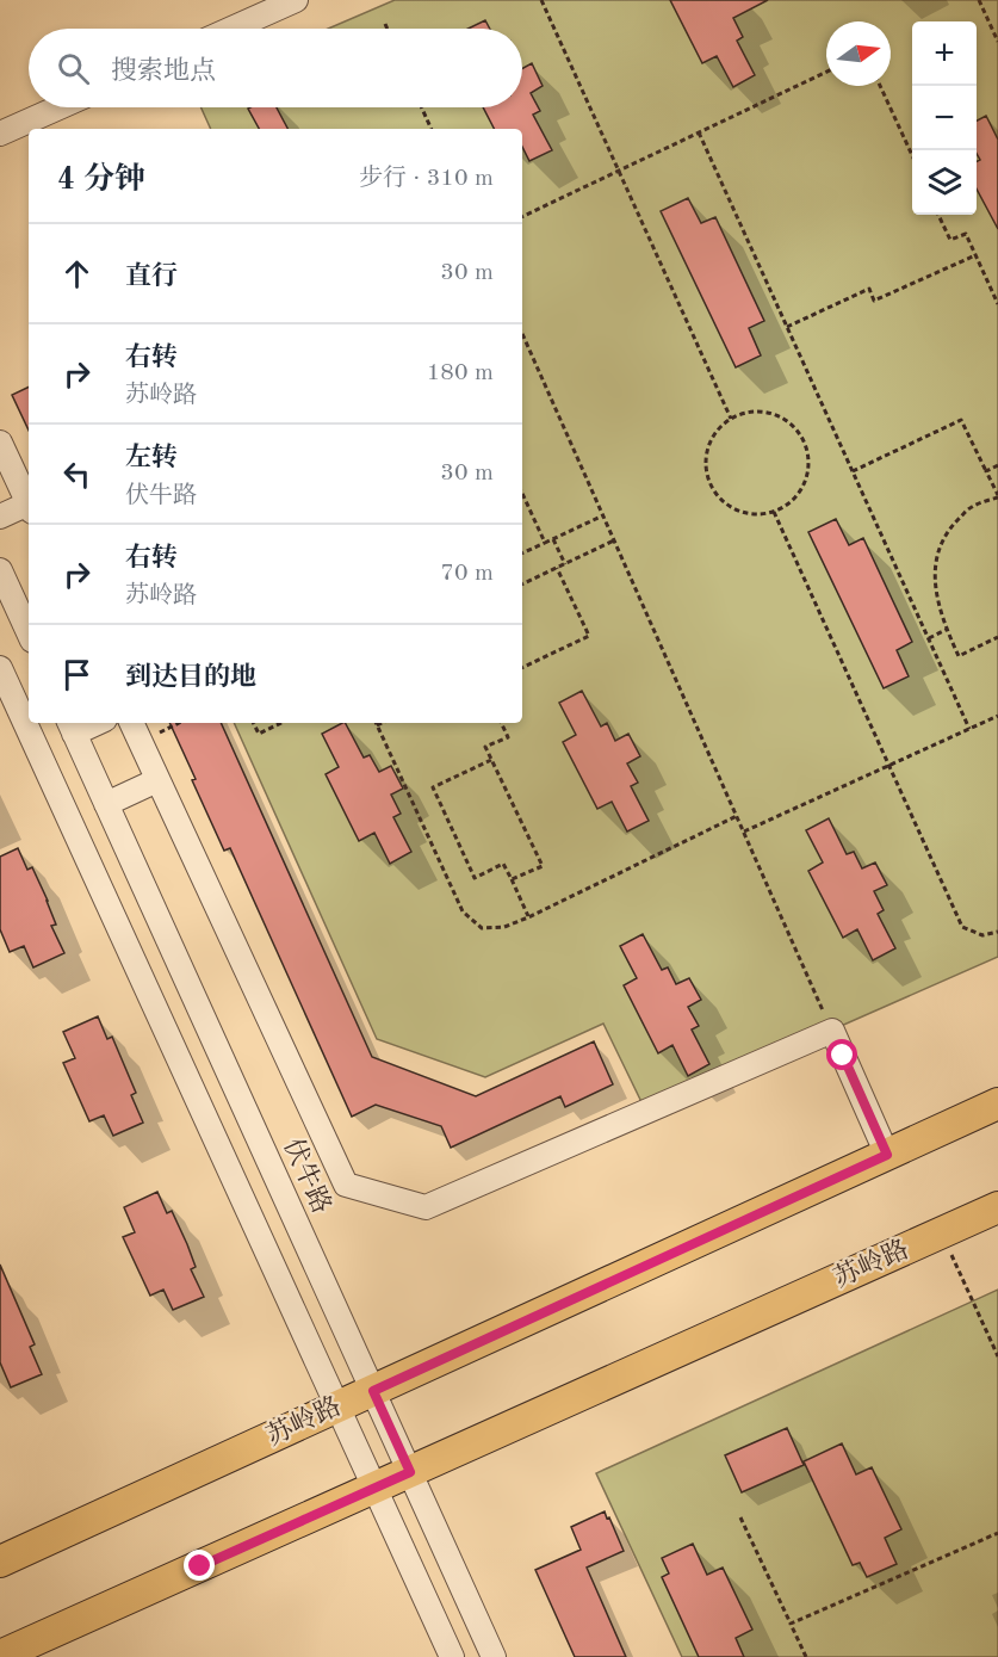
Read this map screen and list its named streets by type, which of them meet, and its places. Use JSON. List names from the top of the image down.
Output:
{
  "streets": {
    "main road": ["苏岭路"],
    "street": ["伏牛路"]
  },
  "crossings": [
    ["伏牛路", "苏岭路"]
  ],
  "north": "right",
  "page": {
    "map_buttons": ["+", "−"],
    "search": "搜索地点",
    "heading": ["4 分钟", "步行 · 310 m"],
    "list": [
      ["直行", "30 m"],
      ["右转", "苏岭路", "180 m"],
      ["左转", "伏牛路", "30 m"],
      ["右转", "苏岭路", "70 m"],
      "到达目的地"
    ]
  }
}
